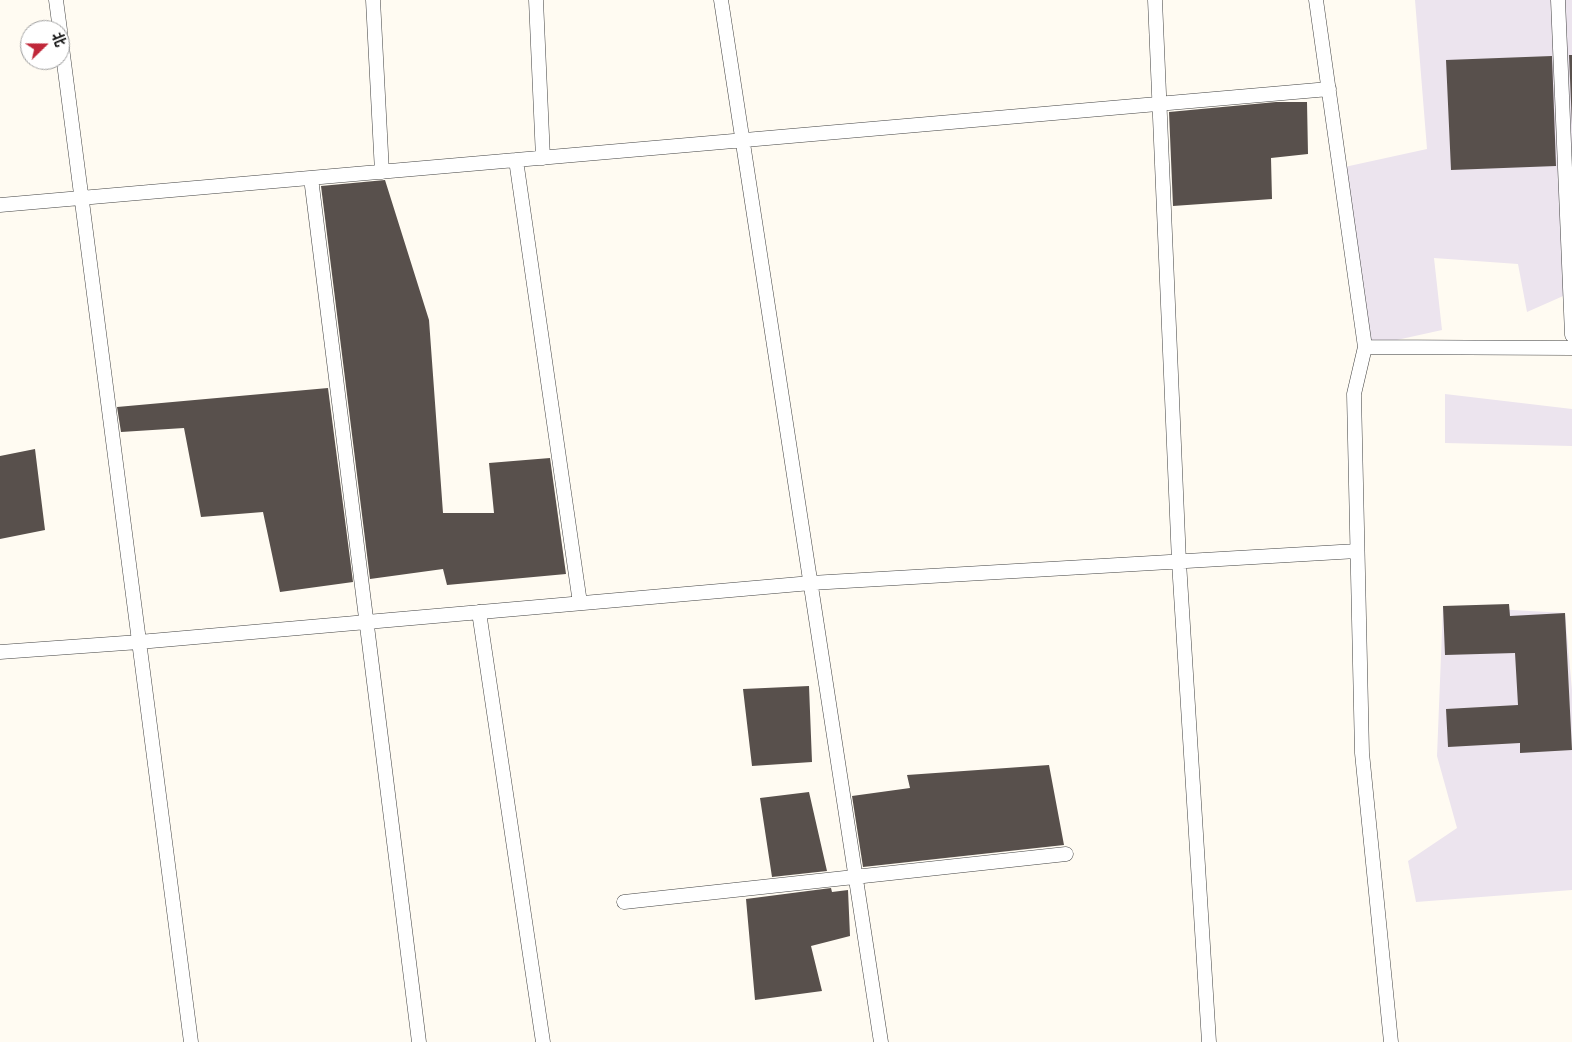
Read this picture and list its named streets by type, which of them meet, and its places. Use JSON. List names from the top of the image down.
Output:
{
  "north": "right"
}
